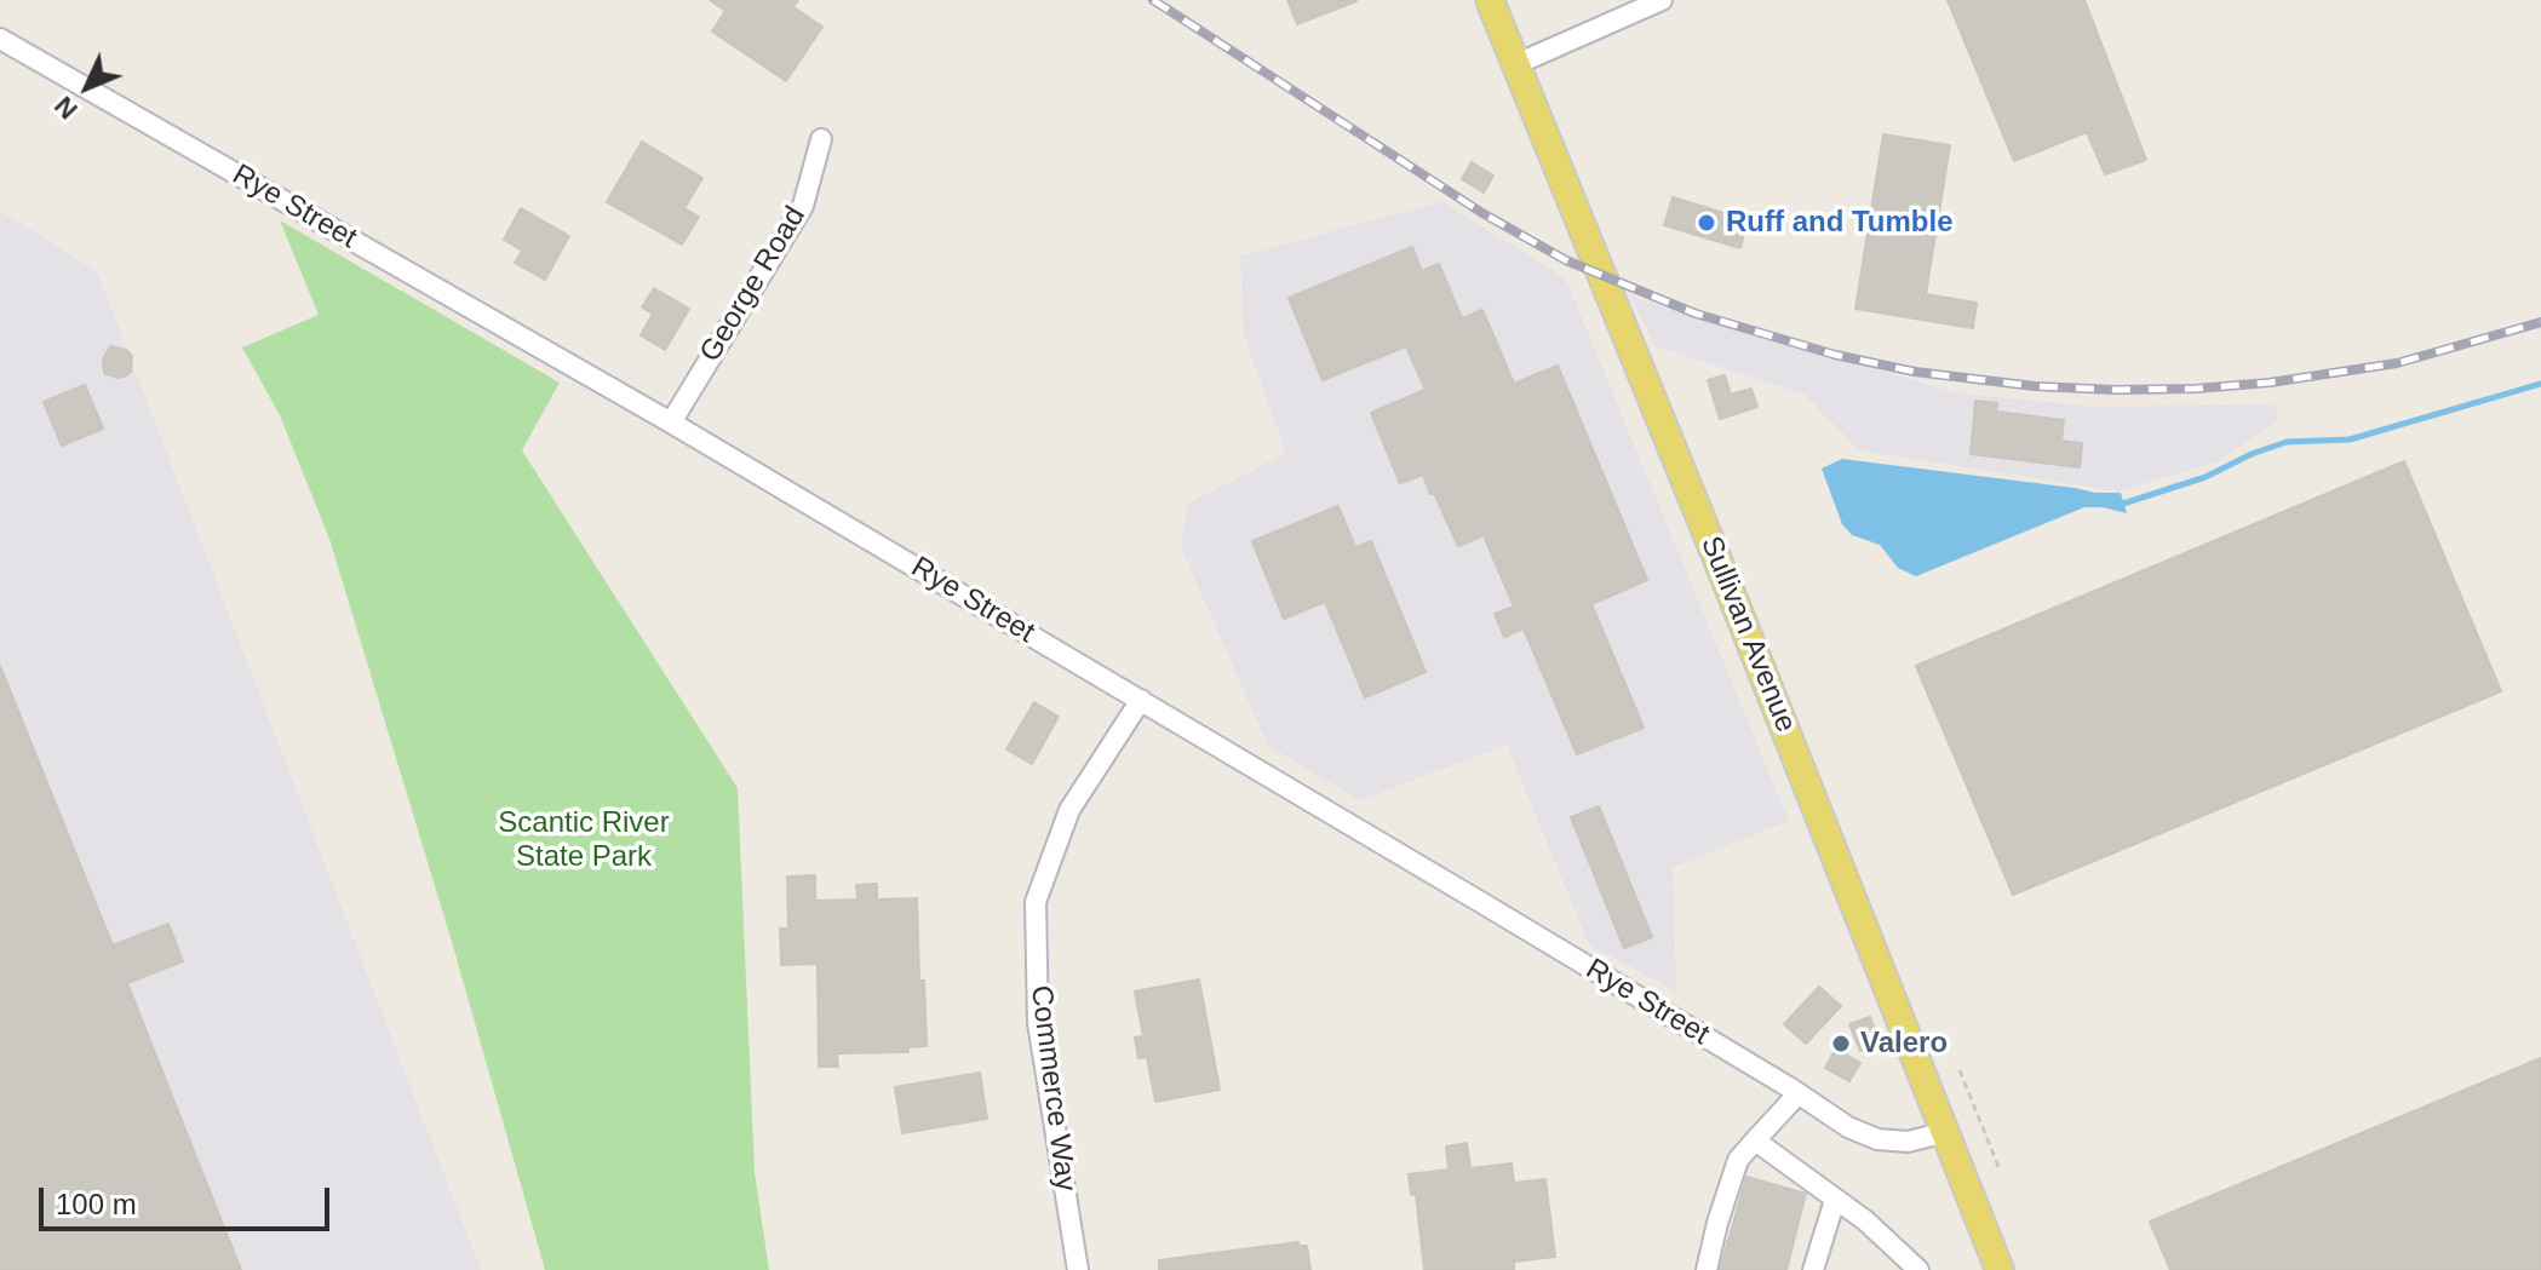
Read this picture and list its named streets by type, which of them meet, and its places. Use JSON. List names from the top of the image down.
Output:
{
  "streets": {
    "main road": ["Sullivan Avenue"],
    "street": ["Rye Street", "George Road", "Commerce Way"]
  },
  "crossings": [
    ["Rye Street", "George Road"],
    ["Rye Street", "Sullivan Avenue"],
    ["Rye Street", "Commerce Way"]
  ],
  "parks": ["Scantic River State Park"],
  "places": ["Ruff and Tumble", "Valero"],
  "scale_bar": "100 m",
  "north": "bottom left"
}
